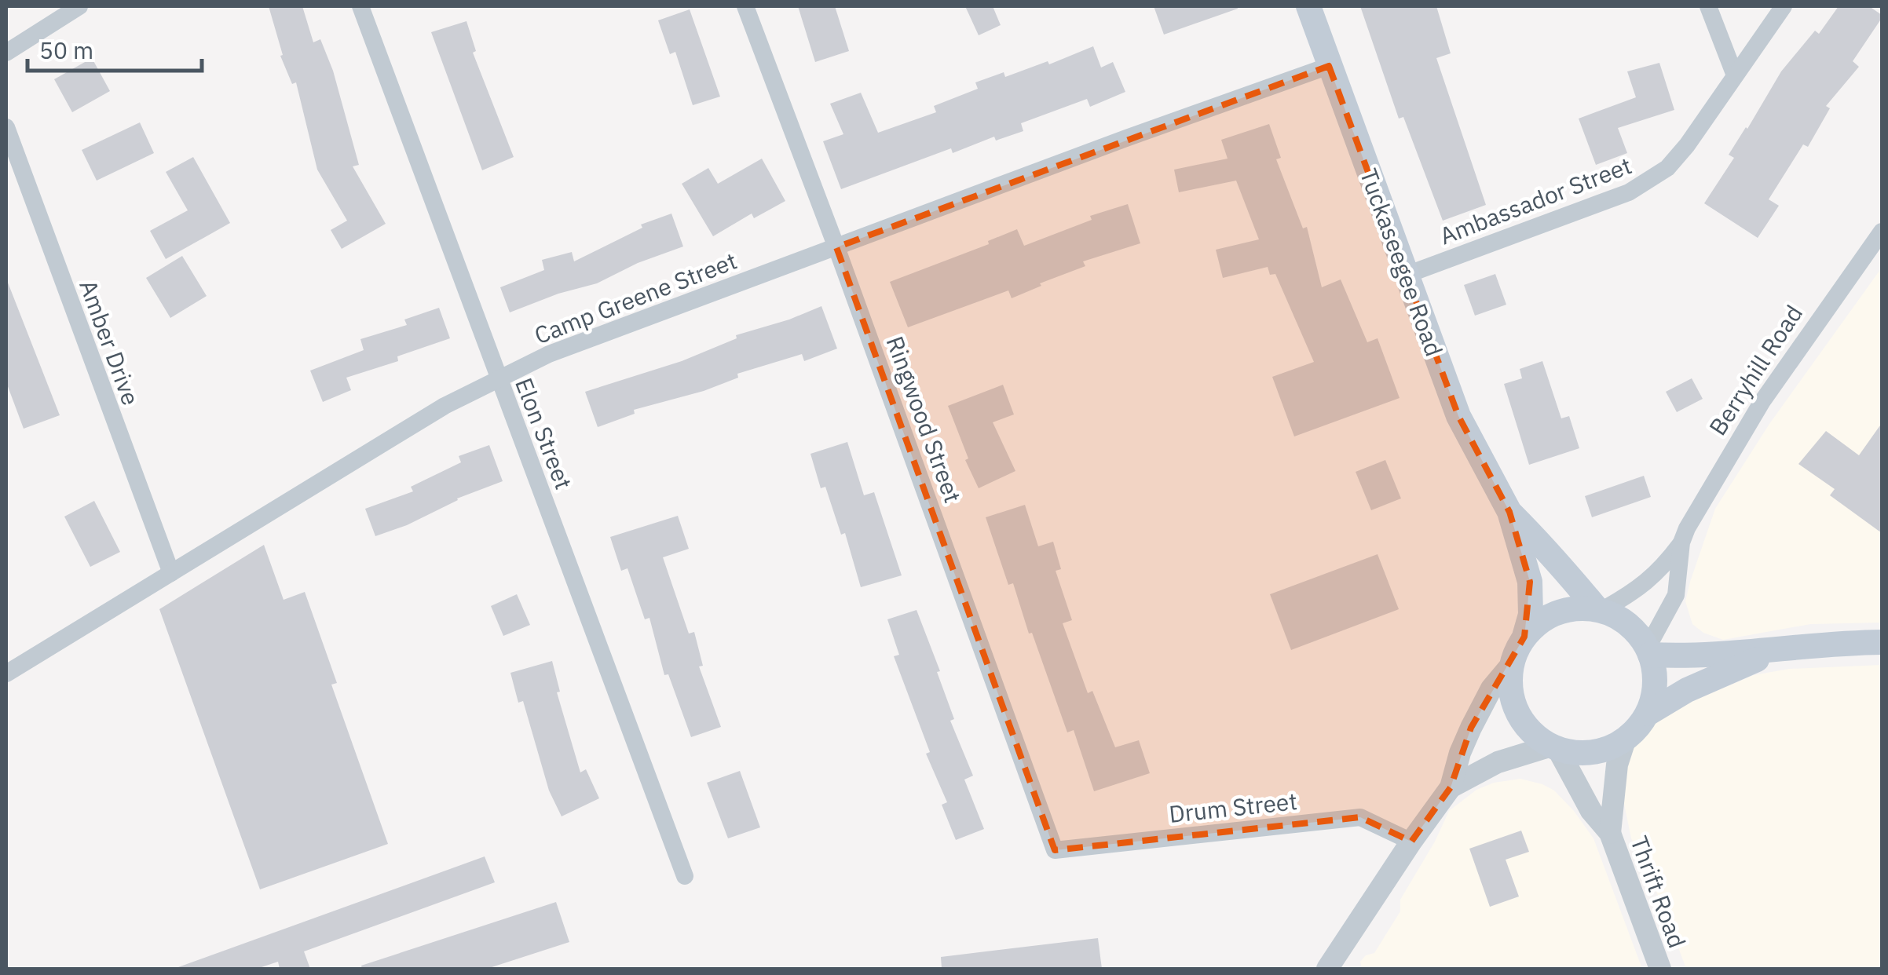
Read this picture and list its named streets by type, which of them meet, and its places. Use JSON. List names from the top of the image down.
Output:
{
  "streets": {
    "main road": ["Tuckaseegee Road"],
    "street": [
      "Ambassador Street",
      "Camp Greene Street",
      "Amber Drive",
      "Berryhill Road",
      "Ringwood Street",
      "Elon Street",
      "Drum Street",
      "Thrift Road"
    ]
  },
  "crossings": [
    ["Ambassador Street", "Tuckaseegee Road"],
    ["Tuckaseegee Road", "Camp Greene Street"],
    ["Tuckaseegee Road", "Berryhill Road"],
    ["Tuckaseegee Road", "Thrift Road"],
    ["Camp Greene Street", "Amber Drive"],
    ["Camp Greene Street", "Ringwood Street"],
    ["Camp Greene Street", "Elon Street"],
    ["Berryhill Road", "Thrift Road"],
    ["Ringwood Street", "Drum Street"]
  ],
  "scale_bar": "50 m"
}
